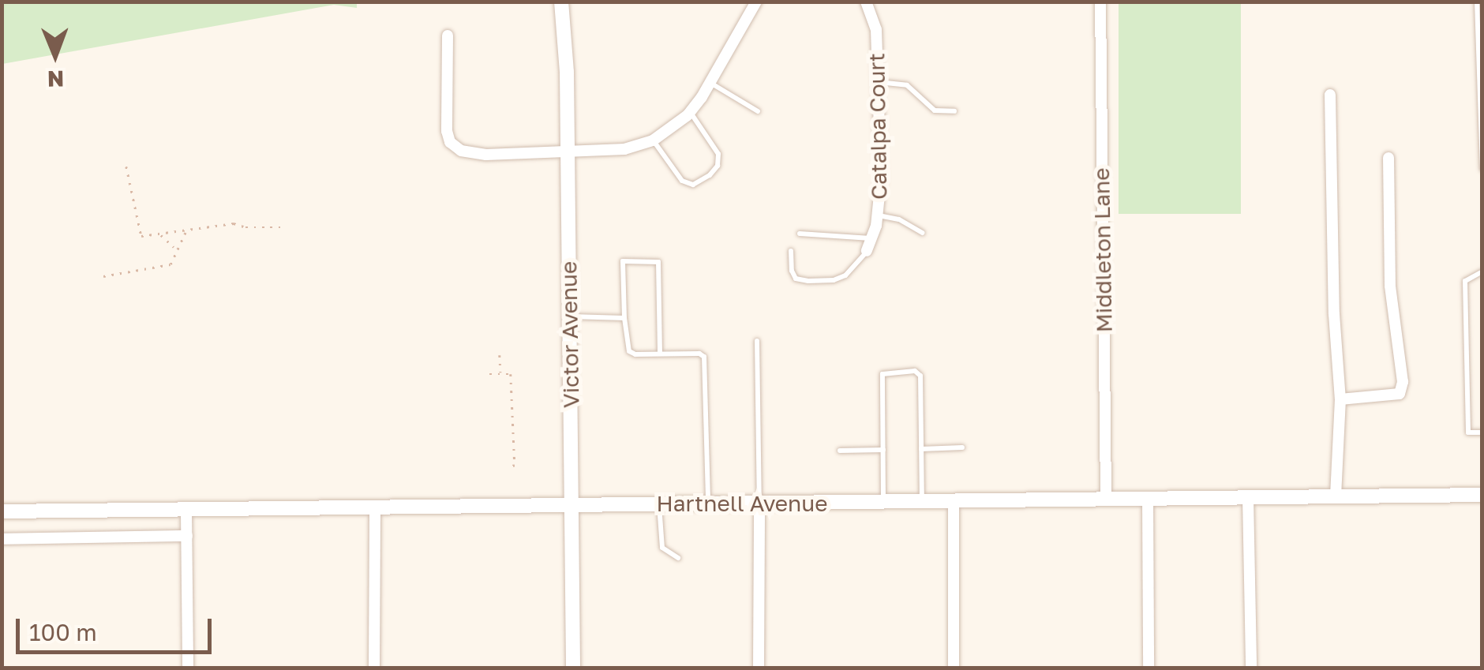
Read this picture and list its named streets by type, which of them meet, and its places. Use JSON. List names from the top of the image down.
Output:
{
  "streets": {
    "main road": ["Victor Avenue", "Hartnell Avenue"],
    "street": ["Catalpa Court", "Middleton Lane"]
  },
  "crossings": [
    ["Middleton Lane", "Hartnell Avenue"],
    ["Victor Avenue", "Hartnell Avenue"]
  ],
  "scale_bar": "100 m",
  "north": "bottom"
}
